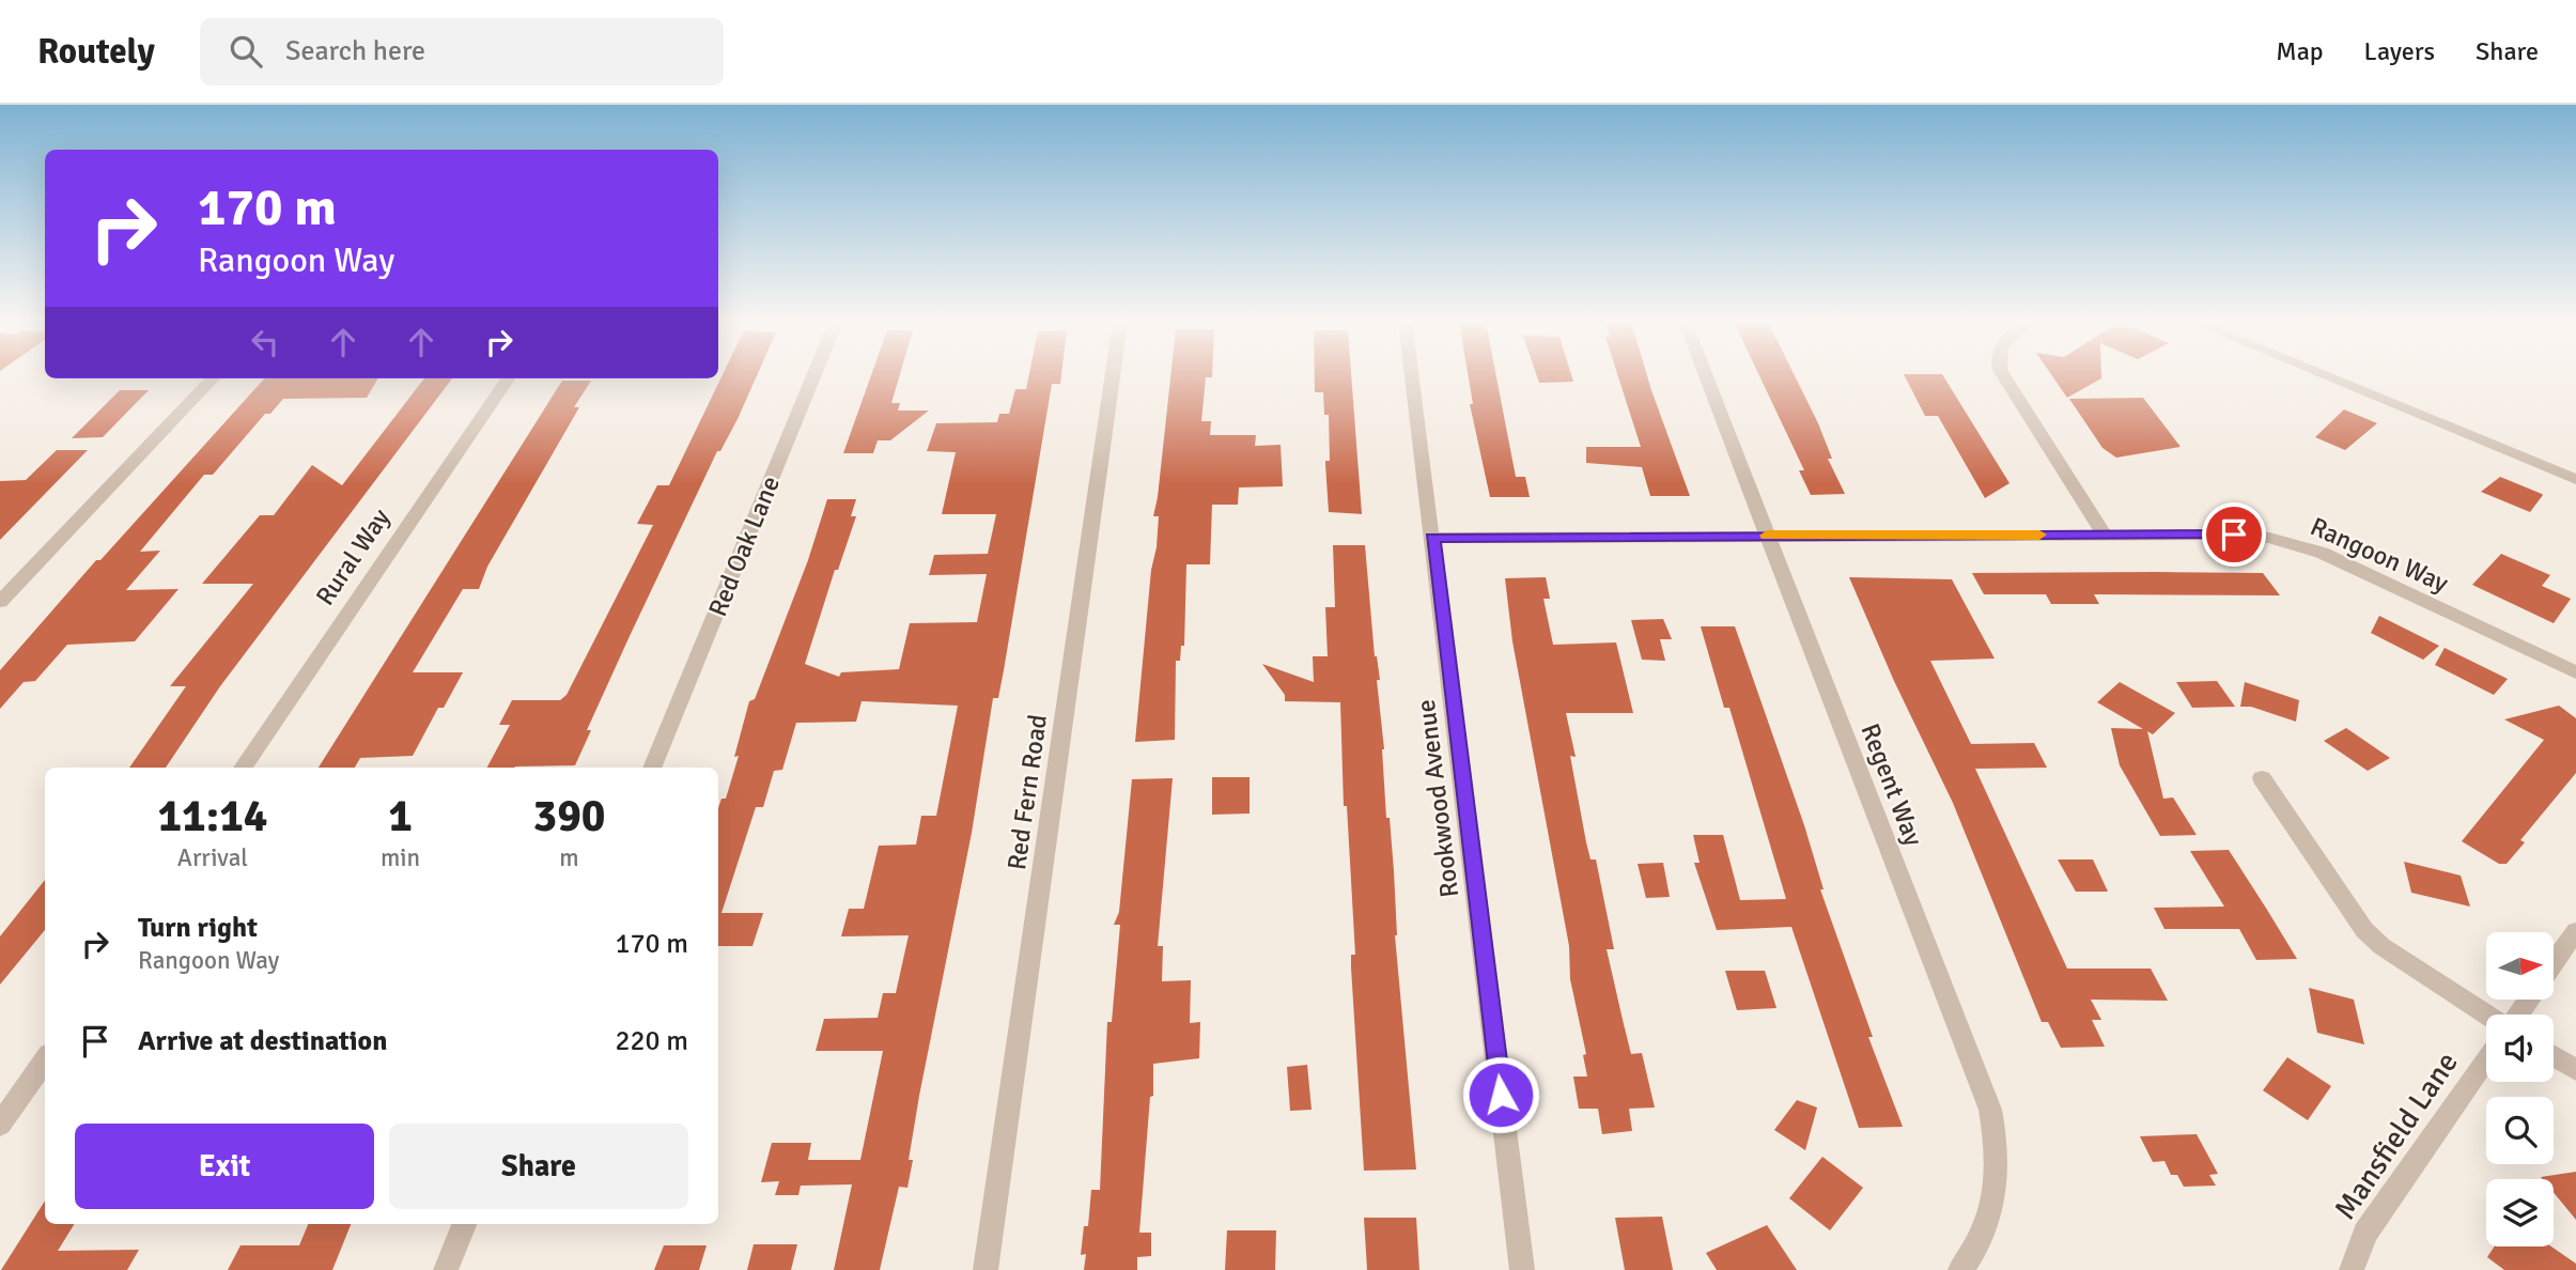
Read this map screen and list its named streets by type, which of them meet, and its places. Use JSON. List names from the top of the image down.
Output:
{
  "streets": {
    "street": [
      "Red Oak Lane",
      "Rangoon Way",
      "Rural Way",
      "Regent Way",
      "Red Fern Road",
      "Rookwood Avenue",
      "Mansfield Lane"
    ]
  },
  "crossings": [
    ["Rangoon Way", "Regent Way"],
    ["Rangoon Way", "Rookwood Avenue"]
  ],
  "north": "right",
  "page": {
    "header": "Routely",
    "search": "Search here",
    "nav": ["Map", "Layers", "Share"],
    "turn": ["170 m", "Rangoon Way"],
    "eta": [
      "11:14",
      "Arrival",
      "1",
      "min",
      "390",
      "m"
    ],
    "list": [
      {
        "name": "Turn right",
        "note": "Rangoon Way",
        "value": "170 m"
      },
      {
        "name": "Arrive at destination",
        "value": "220 m"
      }
    ],
    "buttons": ["Exit", "Share"]
  }
}
